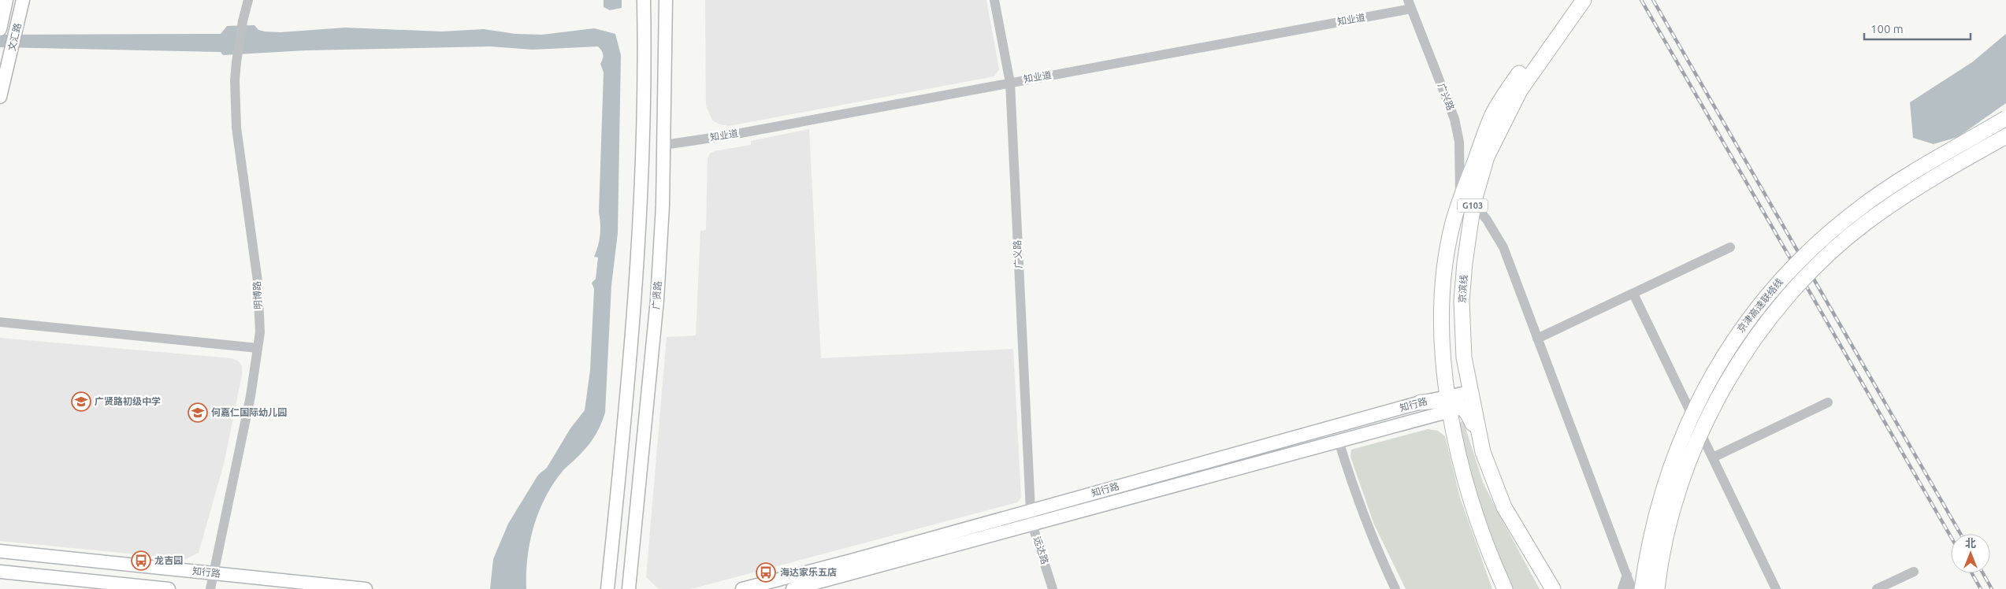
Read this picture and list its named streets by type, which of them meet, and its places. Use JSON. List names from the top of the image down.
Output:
{
  "streets": {
    "highway": ["G103", "京滨线", "京津高速联络线"],
    "main road": ["文汇路", "广贤路", "知行路"],
    "street": [
      "知业道",
      "广兴路",
      "广义路",
      "明博路",
      "远达路"
    ]
  },
  "crossings": [
    ["知业道", "广兴路"],
    ["知业道", "广义路"],
    ["知业道", "广贤路"],
    ["广兴路", "京滨线"],
    ["广义路", "知行路"],
    ["广义路", "远达路"],
    ["京滨线", "知行路"],
    ["明博路", "知行路"],
    ["知行路", "远达路"]
  ],
  "places": {
    "school or university": ["广贤路初级中学", "何嘉仁国际幼儿园"],
    "bus stop": ["龙吉园", "海达家乐五店"]
  },
  "scale_bar": "100 m",
  "north": "top"
}
